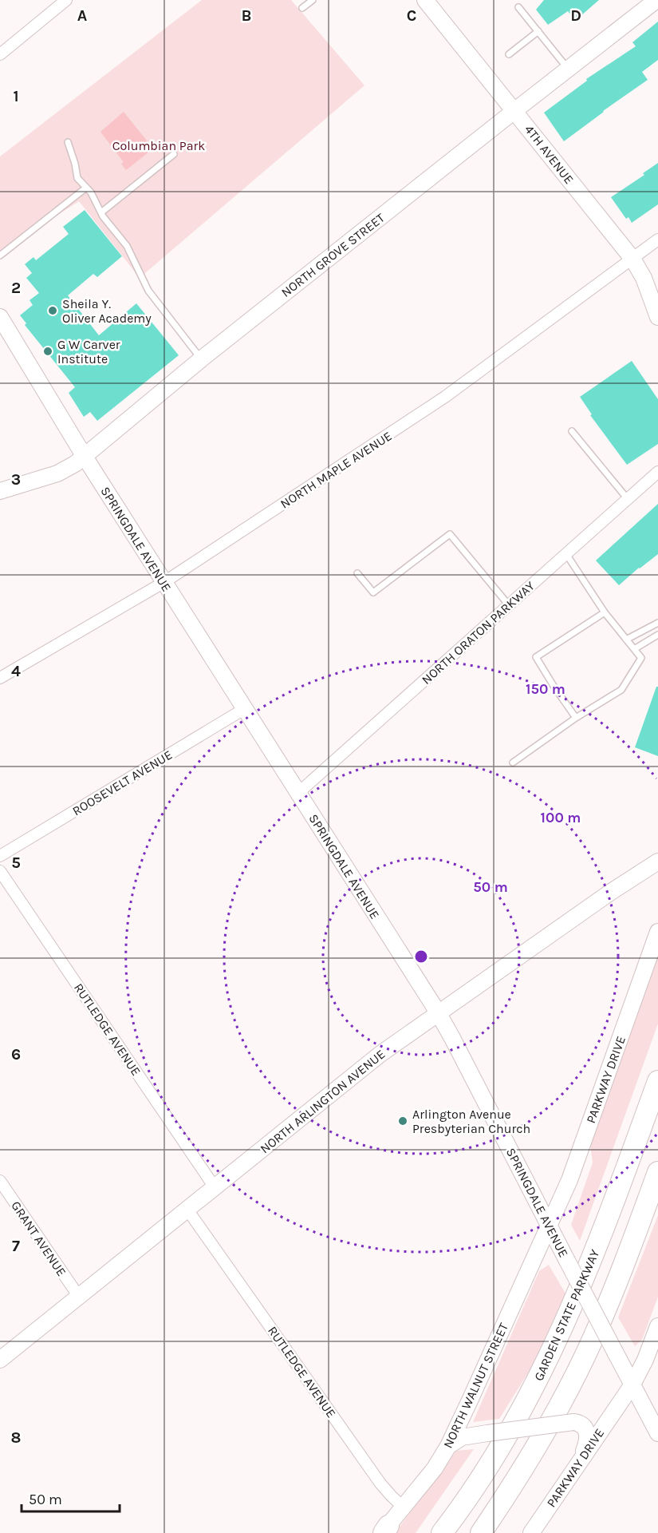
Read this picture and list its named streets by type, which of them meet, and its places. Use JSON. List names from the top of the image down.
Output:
{
  "streets": {
    "highway": ["GARDEN STATE PARKWAY"],
    "street": [
      "4TH AVENUE",
      "NORTH GROVE STREET",
      "NORTH MAPLE AVENUE",
      "SPRINGDALE AVENUE",
      "NORTH ORATON PARKWAY",
      "ROOSEVELT AVENUE",
      "RUTLEDGE AVENUE",
      "PARKWAY DRIVE",
      "NORTH ARLINGTON AVENUE",
      "GRANT AVENUE",
      "NORTH WALNUT STREET"
    ]
  },
  "crossings": [
    ["4TH AVENUE", "NORTH GROVE STREET"],
    ["4TH AVENUE", "NORTH MAPLE AVENUE"],
    ["NORTH GROVE STREET", "SPRINGDALE AVENUE"],
    ["NORTH MAPLE AVENUE", "SPRINGDALE AVENUE"],
    ["SPRINGDALE AVENUE", "NORTH ORATON PARKWAY"],
    ["SPRINGDALE AVENUE", "ROOSEVELT AVENUE"],
    ["SPRINGDALE AVENUE", "PARKWAY DRIVE"],
    ["SPRINGDALE AVENUE", "NORTH ARLINGTON AVENUE"],
    ["SPRINGDALE AVENUE", "NORTH WALNUT STREET"],
    ["RUTLEDGE AVENUE", "NORTH ARLINGTON AVENUE"],
    ["RUTLEDGE AVENUE", "NORTH WALNUT STREET"],
    ["PARKWAY DRIVE", "NORTH WALNUT STREET"],
    ["NORTH ARLINGTON AVENUE", "GRANT AVENUE"]
  ],
  "parks": ["Columbian Park"],
  "places": ["Sheila Y. Oliver Academy", "G W Carver Institute", "Arlington Avenue Presbyterian Church"],
  "scale_bar": "50 m",
  "grid": {
    "columns": [
      "A",
      "B",
      "C",
      "D"
    ],
    "rows": [
      "1",
      "2",
      "3",
      "4",
      "5",
      "6",
      "7",
      "8"
    ]
  },
  "rings": ["150 m", "100 m", "50 m"]
}
